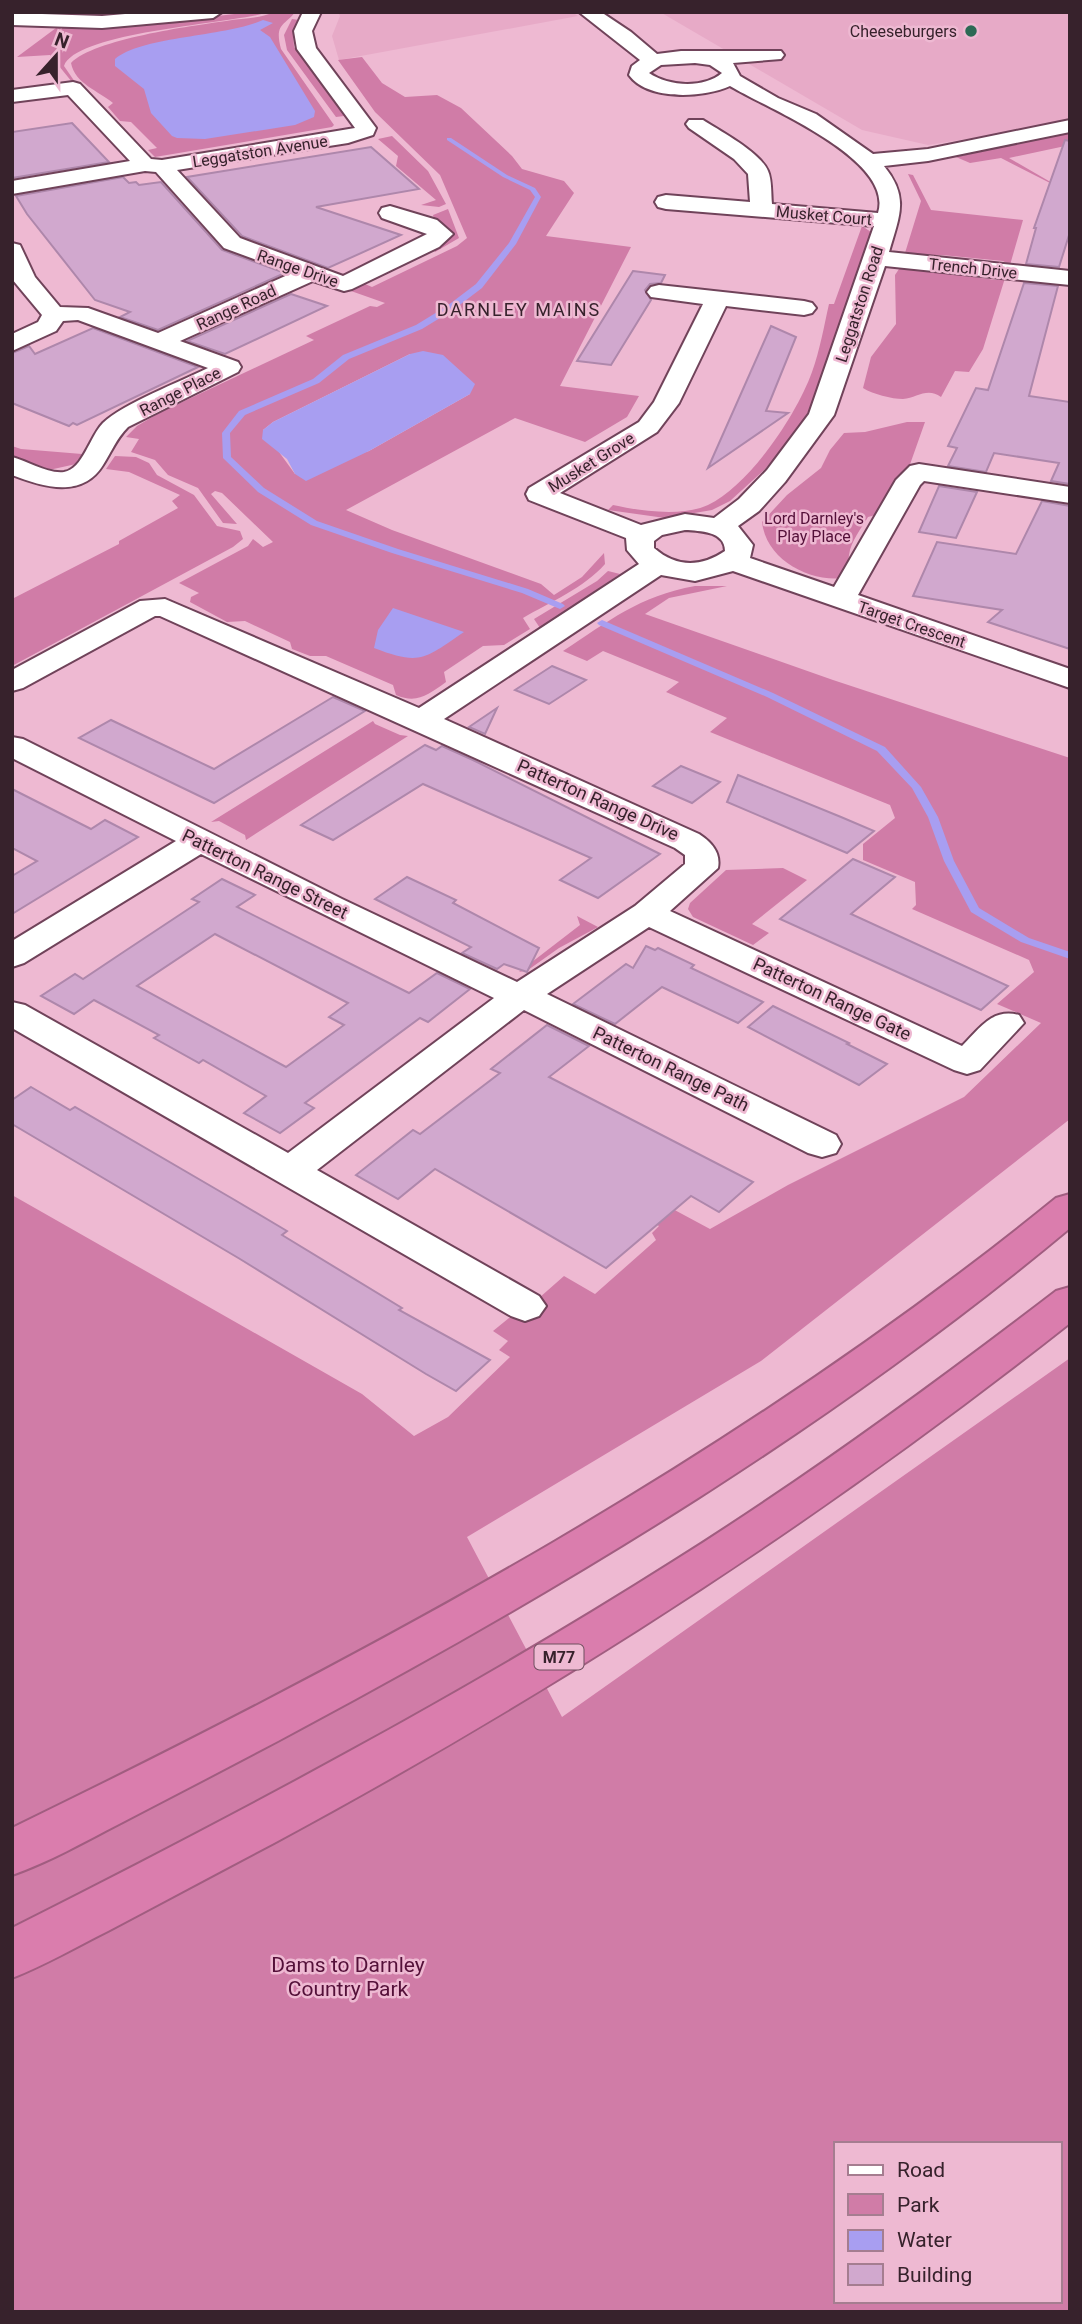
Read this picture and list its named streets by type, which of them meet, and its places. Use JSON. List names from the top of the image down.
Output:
{
  "streets": {
    "highway": ["M77"],
    "street": [
      "Leggatston Avenue",
      "Musket Court",
      "Range Drive",
      "Trench Drive",
      "Leggatston Road",
      "Range Road",
      "Range Place",
      "Musket Grove",
      "Target Crescent",
      "Patterton Range Drive",
      "Patterton Range Street",
      "Patterton Range Gate",
      "Patterton Range Path"
    ]
  },
  "crossings": [
    ["Leggatston Avenue", "Range Drive"],
    ["Musket Court", "Leggatston Road"],
    ["Range Drive", "Range Road"],
    ["Trench Drive", "Leggatston Road"],
    ["Range Road", "Range Place"],
    ["Patterton Range Drive", "Patterton Range Street"],
    ["Patterton Range Drive", "Patterton Range Gate"],
    ["Patterton Range Drive", "Patterton Range Path"],
    ["Patterton Range Street", "Patterton Range Path"]
  ],
  "districts": ["DARNLEY MAINS"],
  "parks": ["Lord Darnley's Play Place", "Dams to Darnley Country Park"],
  "places": ["Cheeseburgers"],
  "legend": [
    "Road",
    "Park",
    "Water",
    "Building"
  ],
  "north": "top"
}
